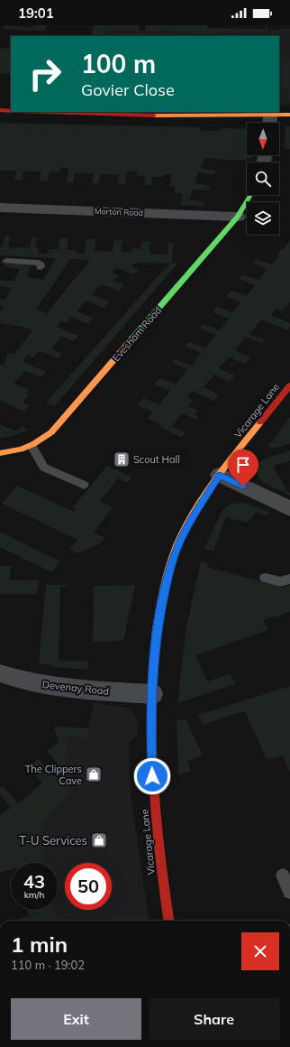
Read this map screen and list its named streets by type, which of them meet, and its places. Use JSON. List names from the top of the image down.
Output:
{
  "streets": {
    "main road": ["Evesham Road", "Vicarage Lane"],
    "street": ["Morton Road", "Devenay Road"]
  },
  "crossings": [
    ["Morton Road", "Evesham Road"],
    ["Vicarage Lane", "Devenay Road"]
  ],
  "places": {
    "building": ["Scout Hall"],
    "shop": ["The Clippers Cave", "T-U Services"]
  },
  "north": "bottom",
  "page": {
    "status": "19:01",
    "turn": ["100 m", "Govier Close"],
    "speed": "43 km/h",
    "limit": "50",
    "heading": ["1 min", "110 m · 19:02"],
    "buttons": ["Exit", "Share"]
  }
}
